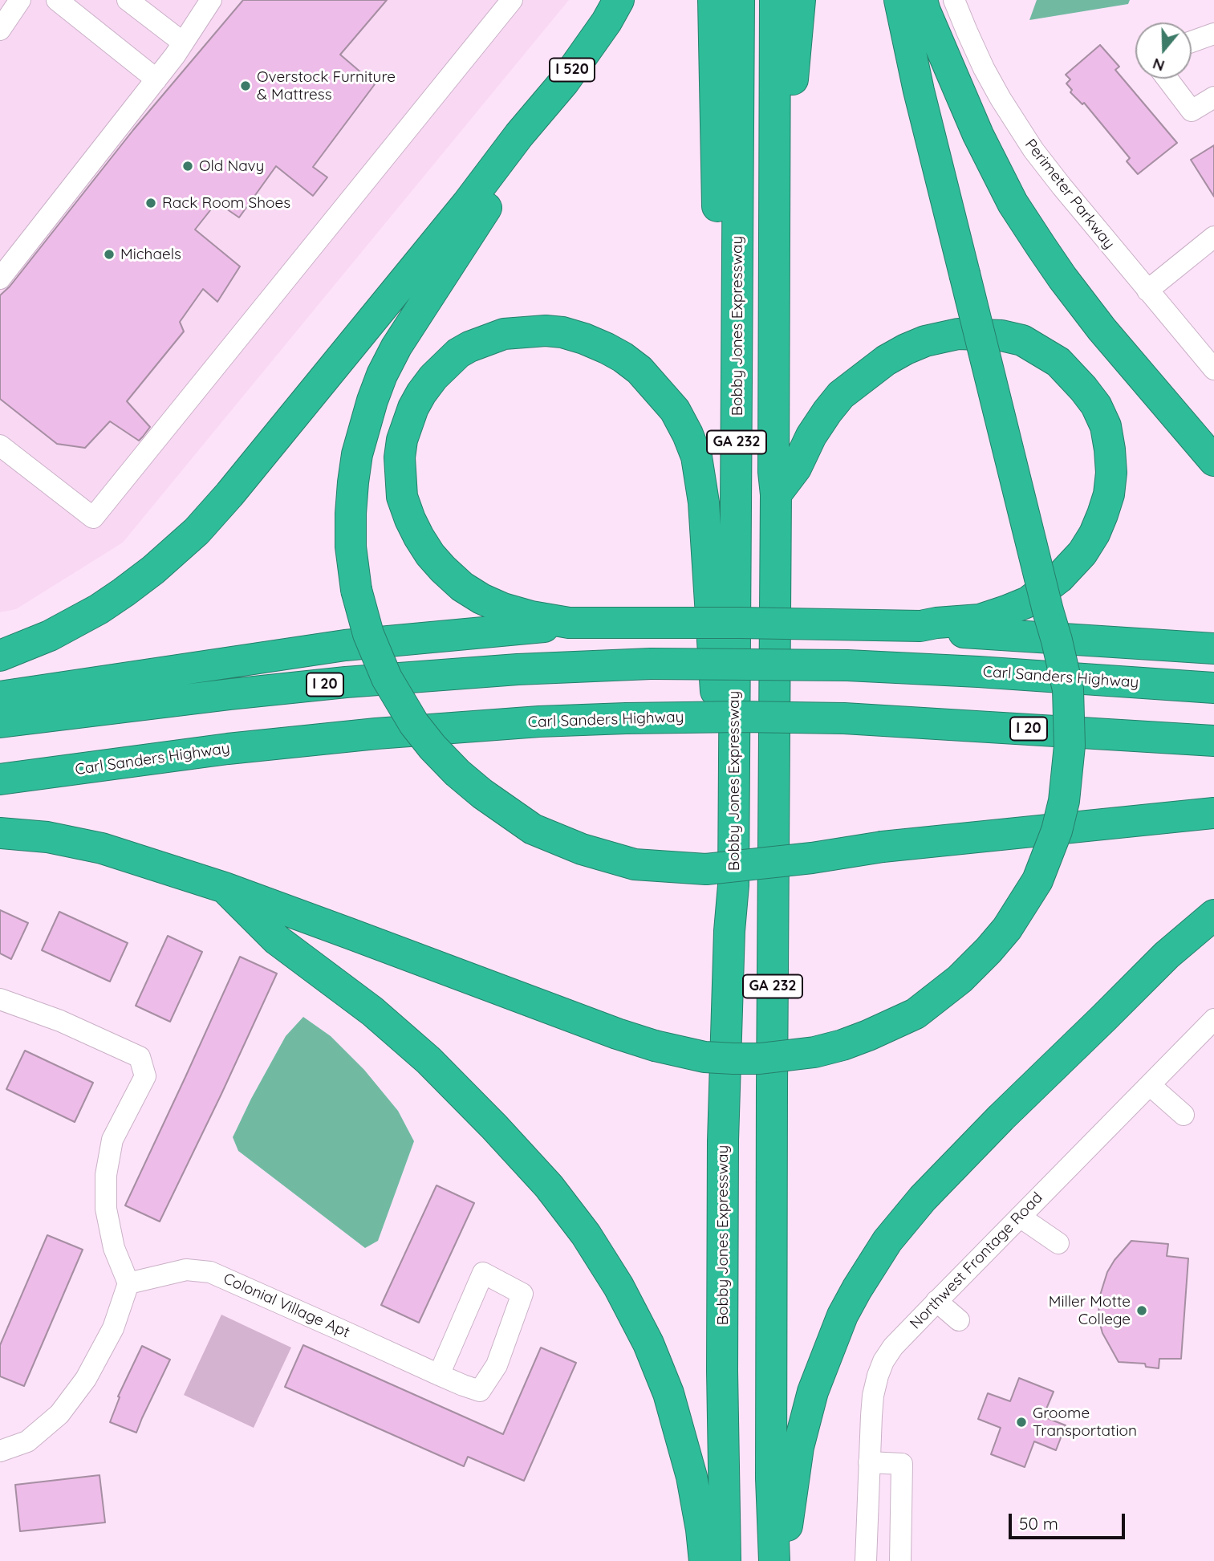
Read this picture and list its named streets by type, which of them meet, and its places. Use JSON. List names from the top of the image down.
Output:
{
  "streets": {
    "highway": [
      "I 520",
      "Bobby Jones Expressway",
      "GA 232",
      "Carl Sanders Highway",
      "I 20"
    ],
    "street": ["Perimeter Parkway", "Northwest Frontage Road", "Colonial Village Apt"]
  },
  "places": [
    "Overstock Furniture & Mattress",
    "Old Navy",
    "Rack Room Shoes",
    "Michaels",
    "Miller Motte College",
    "Groome Transportation"
  ],
  "scale_bar": "50 m",
  "north": "bottom"
}
